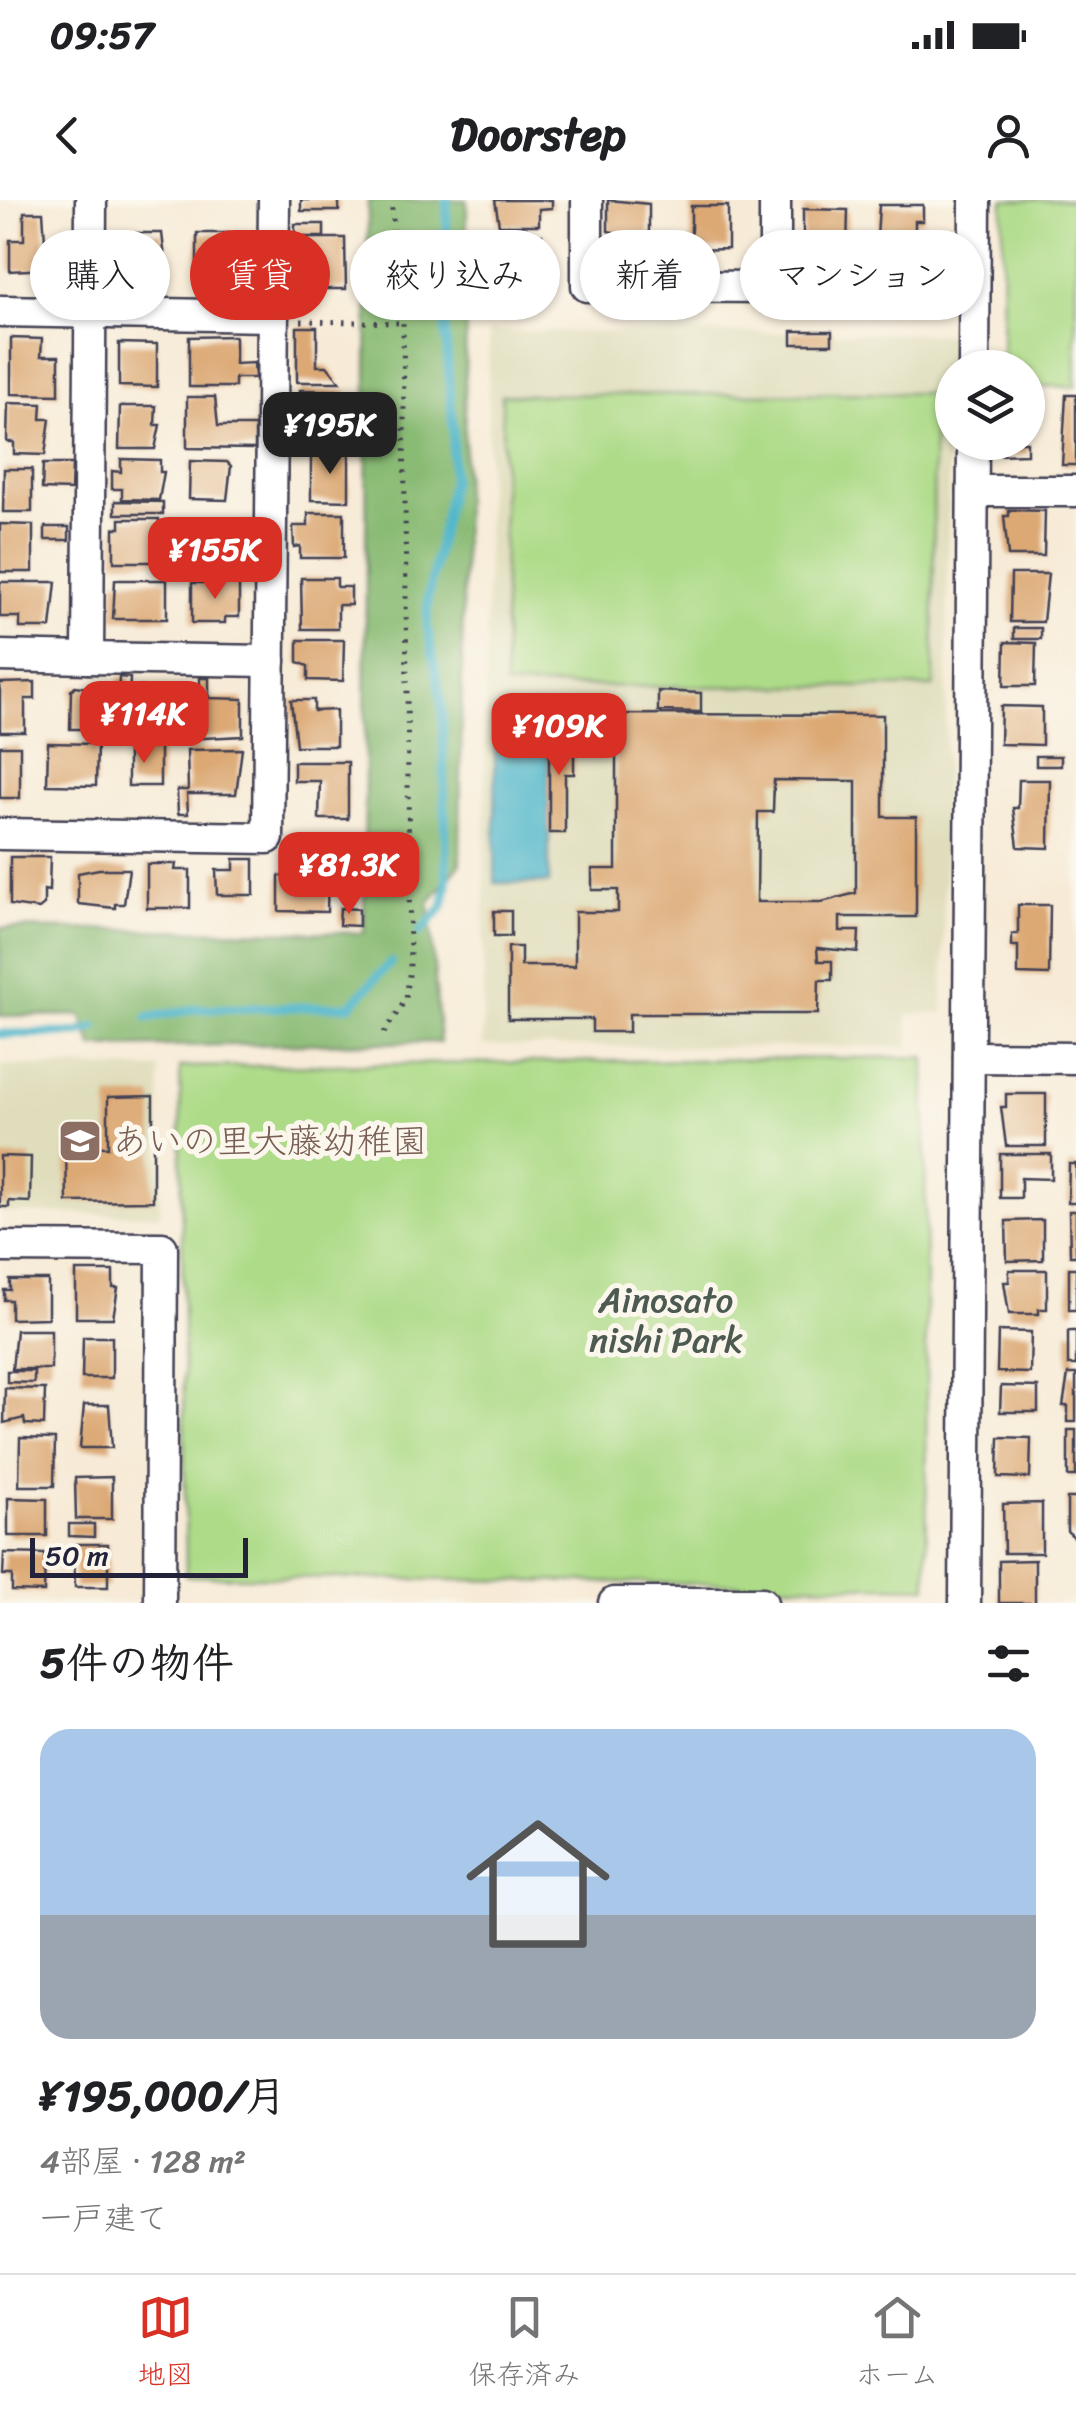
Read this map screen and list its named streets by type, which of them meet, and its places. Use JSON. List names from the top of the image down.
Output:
{
  "parks": ["Ainosato nishi Park"],
  "places": {
    "school or university": ["あいの里大藤幼稚園"]
  },
  "scale_bar": "50 m",
  "page": {
    "status": "09:57",
    "header": "Doorstep",
    "chip": [
      "購入",
      "賃貸",
      "絞り込み",
      "新着",
      "マンション"
    ],
    "price": [
      "¥195K",
      "¥155K",
      "¥114K",
      "¥109K",
      "¥81.3K"
    ],
    "scale": "50 m",
    "heading": "5件の物件",
    "list": [
      {
        "name": "¥195,000/月",
        "note": "4部屋 · 128 m² · 一戸建て"
      }
    ],
    "tabs": ["地図", "保存済み", "ホーム"]
  }
}
